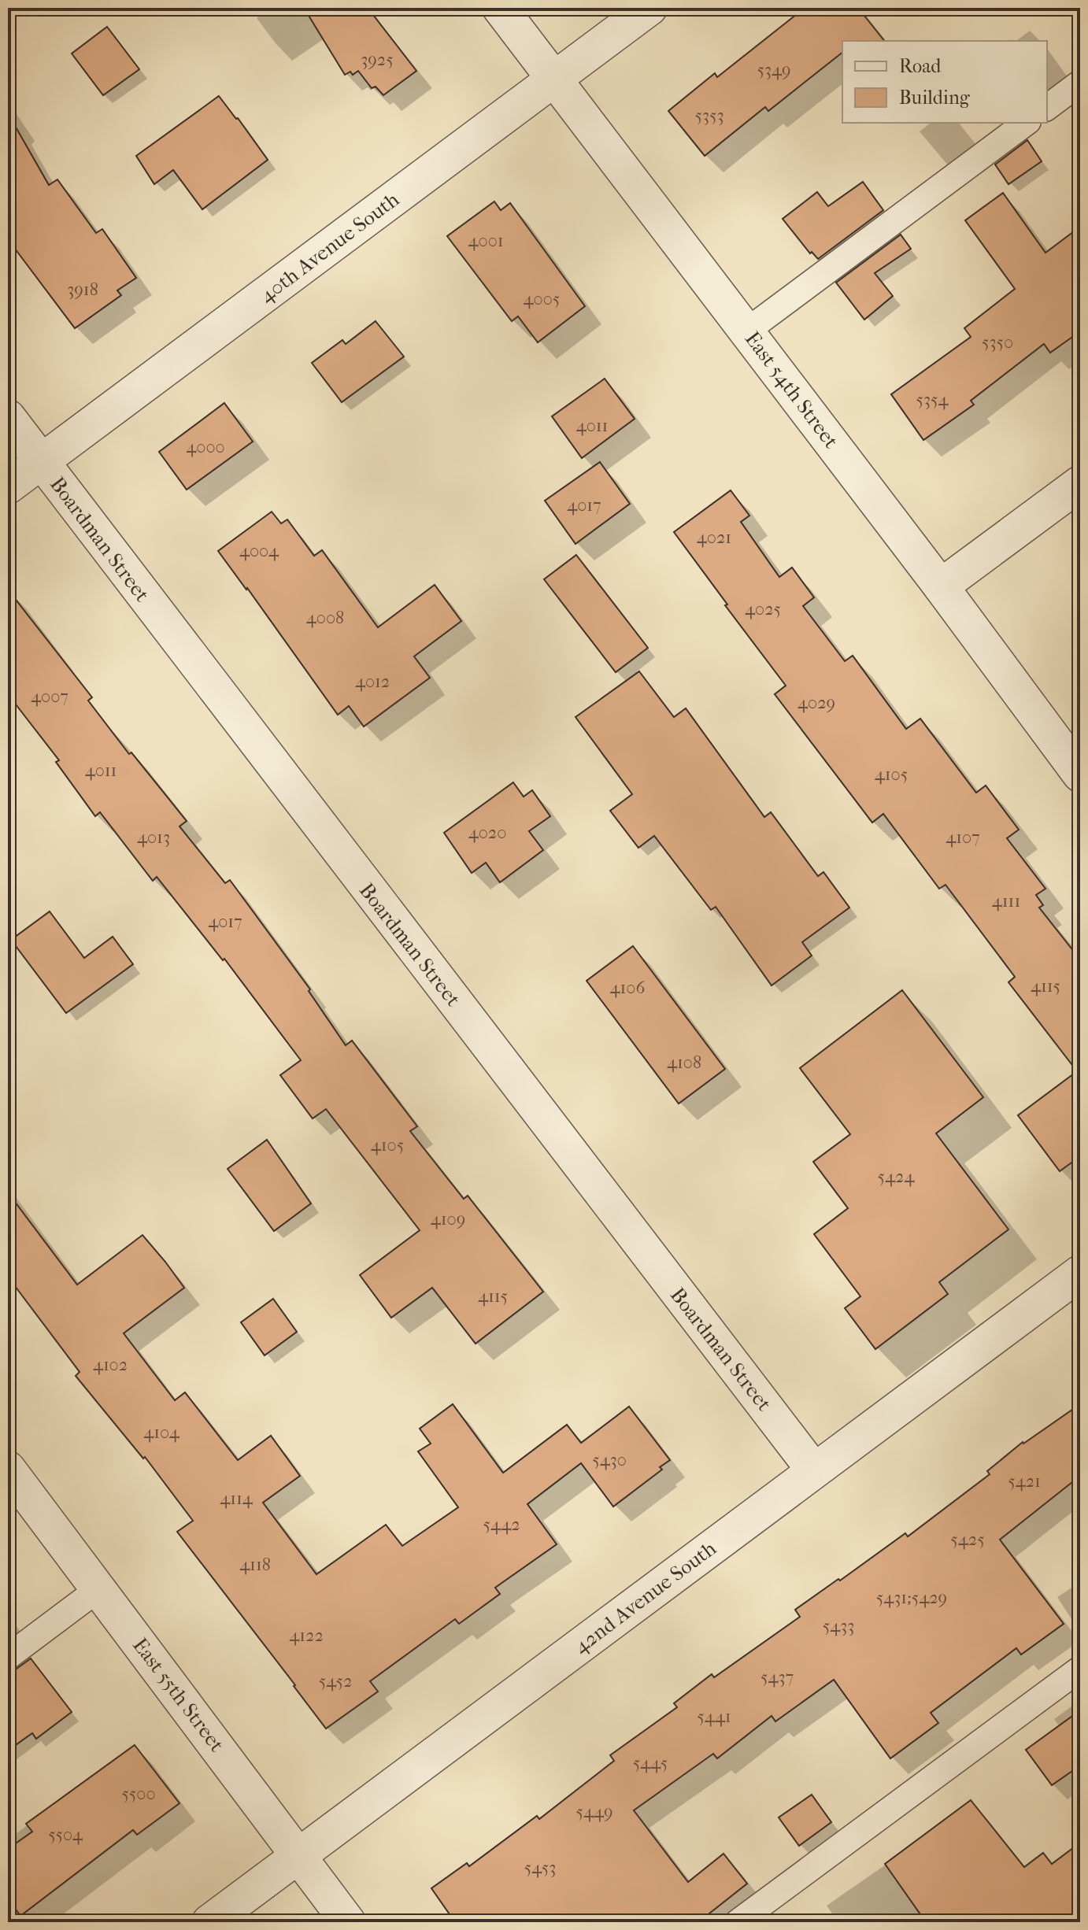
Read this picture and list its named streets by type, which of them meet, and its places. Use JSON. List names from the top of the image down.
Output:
{
  "streets": {
    "street": [
      "40th Avenue South",
      "East 54th Street",
      "Boardman Street",
      "42nd Avenue South",
      "East 55th Street"
    ]
  },
  "crossings": [
    ["40th Avenue South", "East 54th Street"],
    ["40th Avenue South", "Boardman Street"],
    ["Boardman Street", "42nd Avenue South"],
    ["42nd Avenue South", "East 55th Street"]
  ],
  "house_numbers": [
    "3925",
    "5349",
    "5353",
    "4001",
    "3918",
    "4005",
    "5350",
    "5354",
    "4011",
    "4000",
    "4017",
    "4021",
    "4004",
    "4025",
    "4008",
    "4012",
    "4007",
    "4029",
    "4011",
    "4105",
    "4020",
    "4013",
    "4107",
    "4111",
    "4017",
    "4115",
    "4106",
    "4108",
    "4105",
    "5424",
    "4109",
    "4115",
    "4102",
    "4104",
    "5430",
    "5421",
    "4114",
    "5442",
    "5425",
    "4118",
    "5431;5429",
    "5433",
    "4122",
    "5437",
    "5452",
    "5441",
    "5445",
    "5500",
    "5449",
    "5504",
    "5453"
  ],
  "legend": ["Road", "Building"]
}
